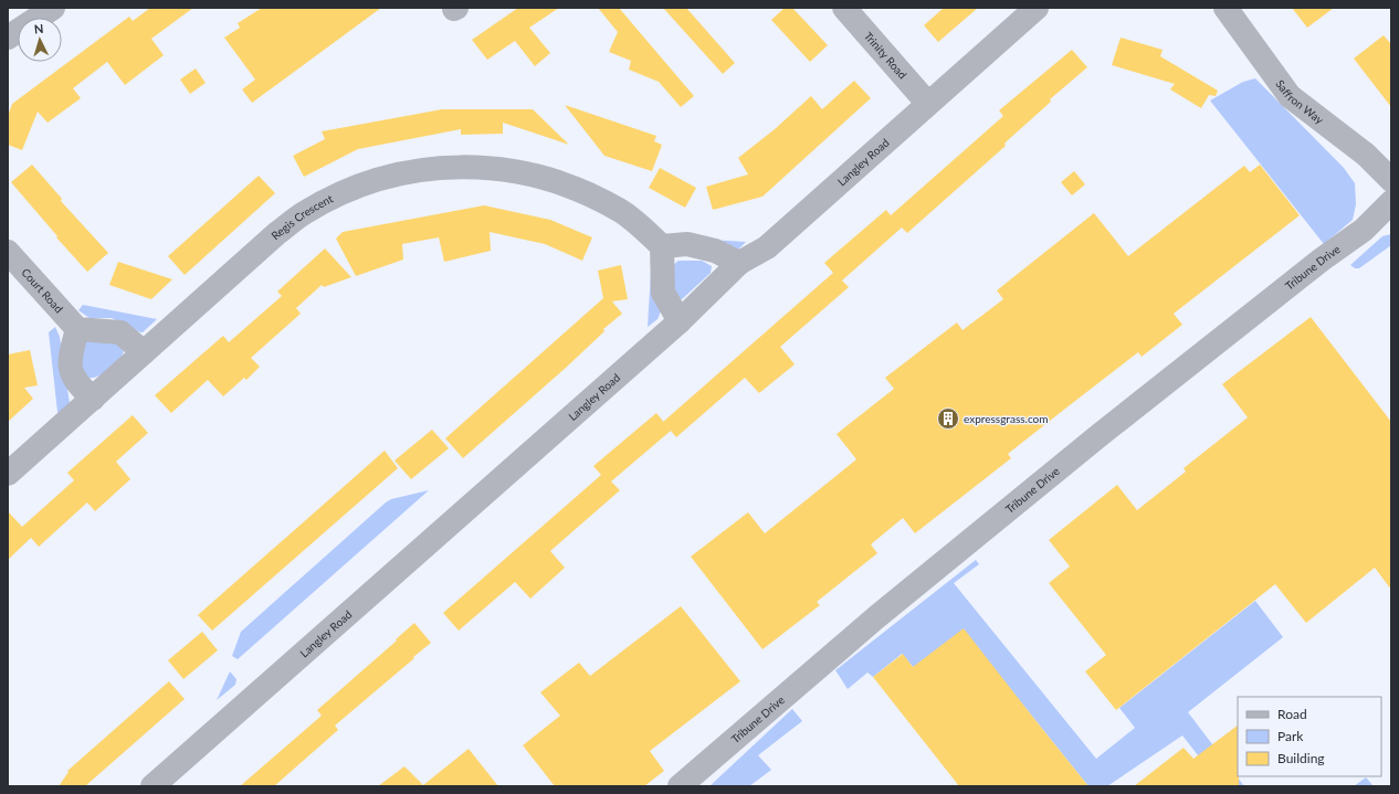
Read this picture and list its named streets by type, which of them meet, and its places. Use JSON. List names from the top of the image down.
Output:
{
  "streets": {
    "street": [
      "Trinity Road",
      "Saffron Way",
      "Langley Road",
      "Regis Crescent",
      "Tribune Drive",
      "Court Road"
    ]
  },
  "crossings": [
    ["Trinity Road", "Langley Road"]
  ],
  "places": {
    "building": ["expressgrass.com"]
  },
  "legend": ["Road", "Park", "Building"],
  "north": "top"
}
